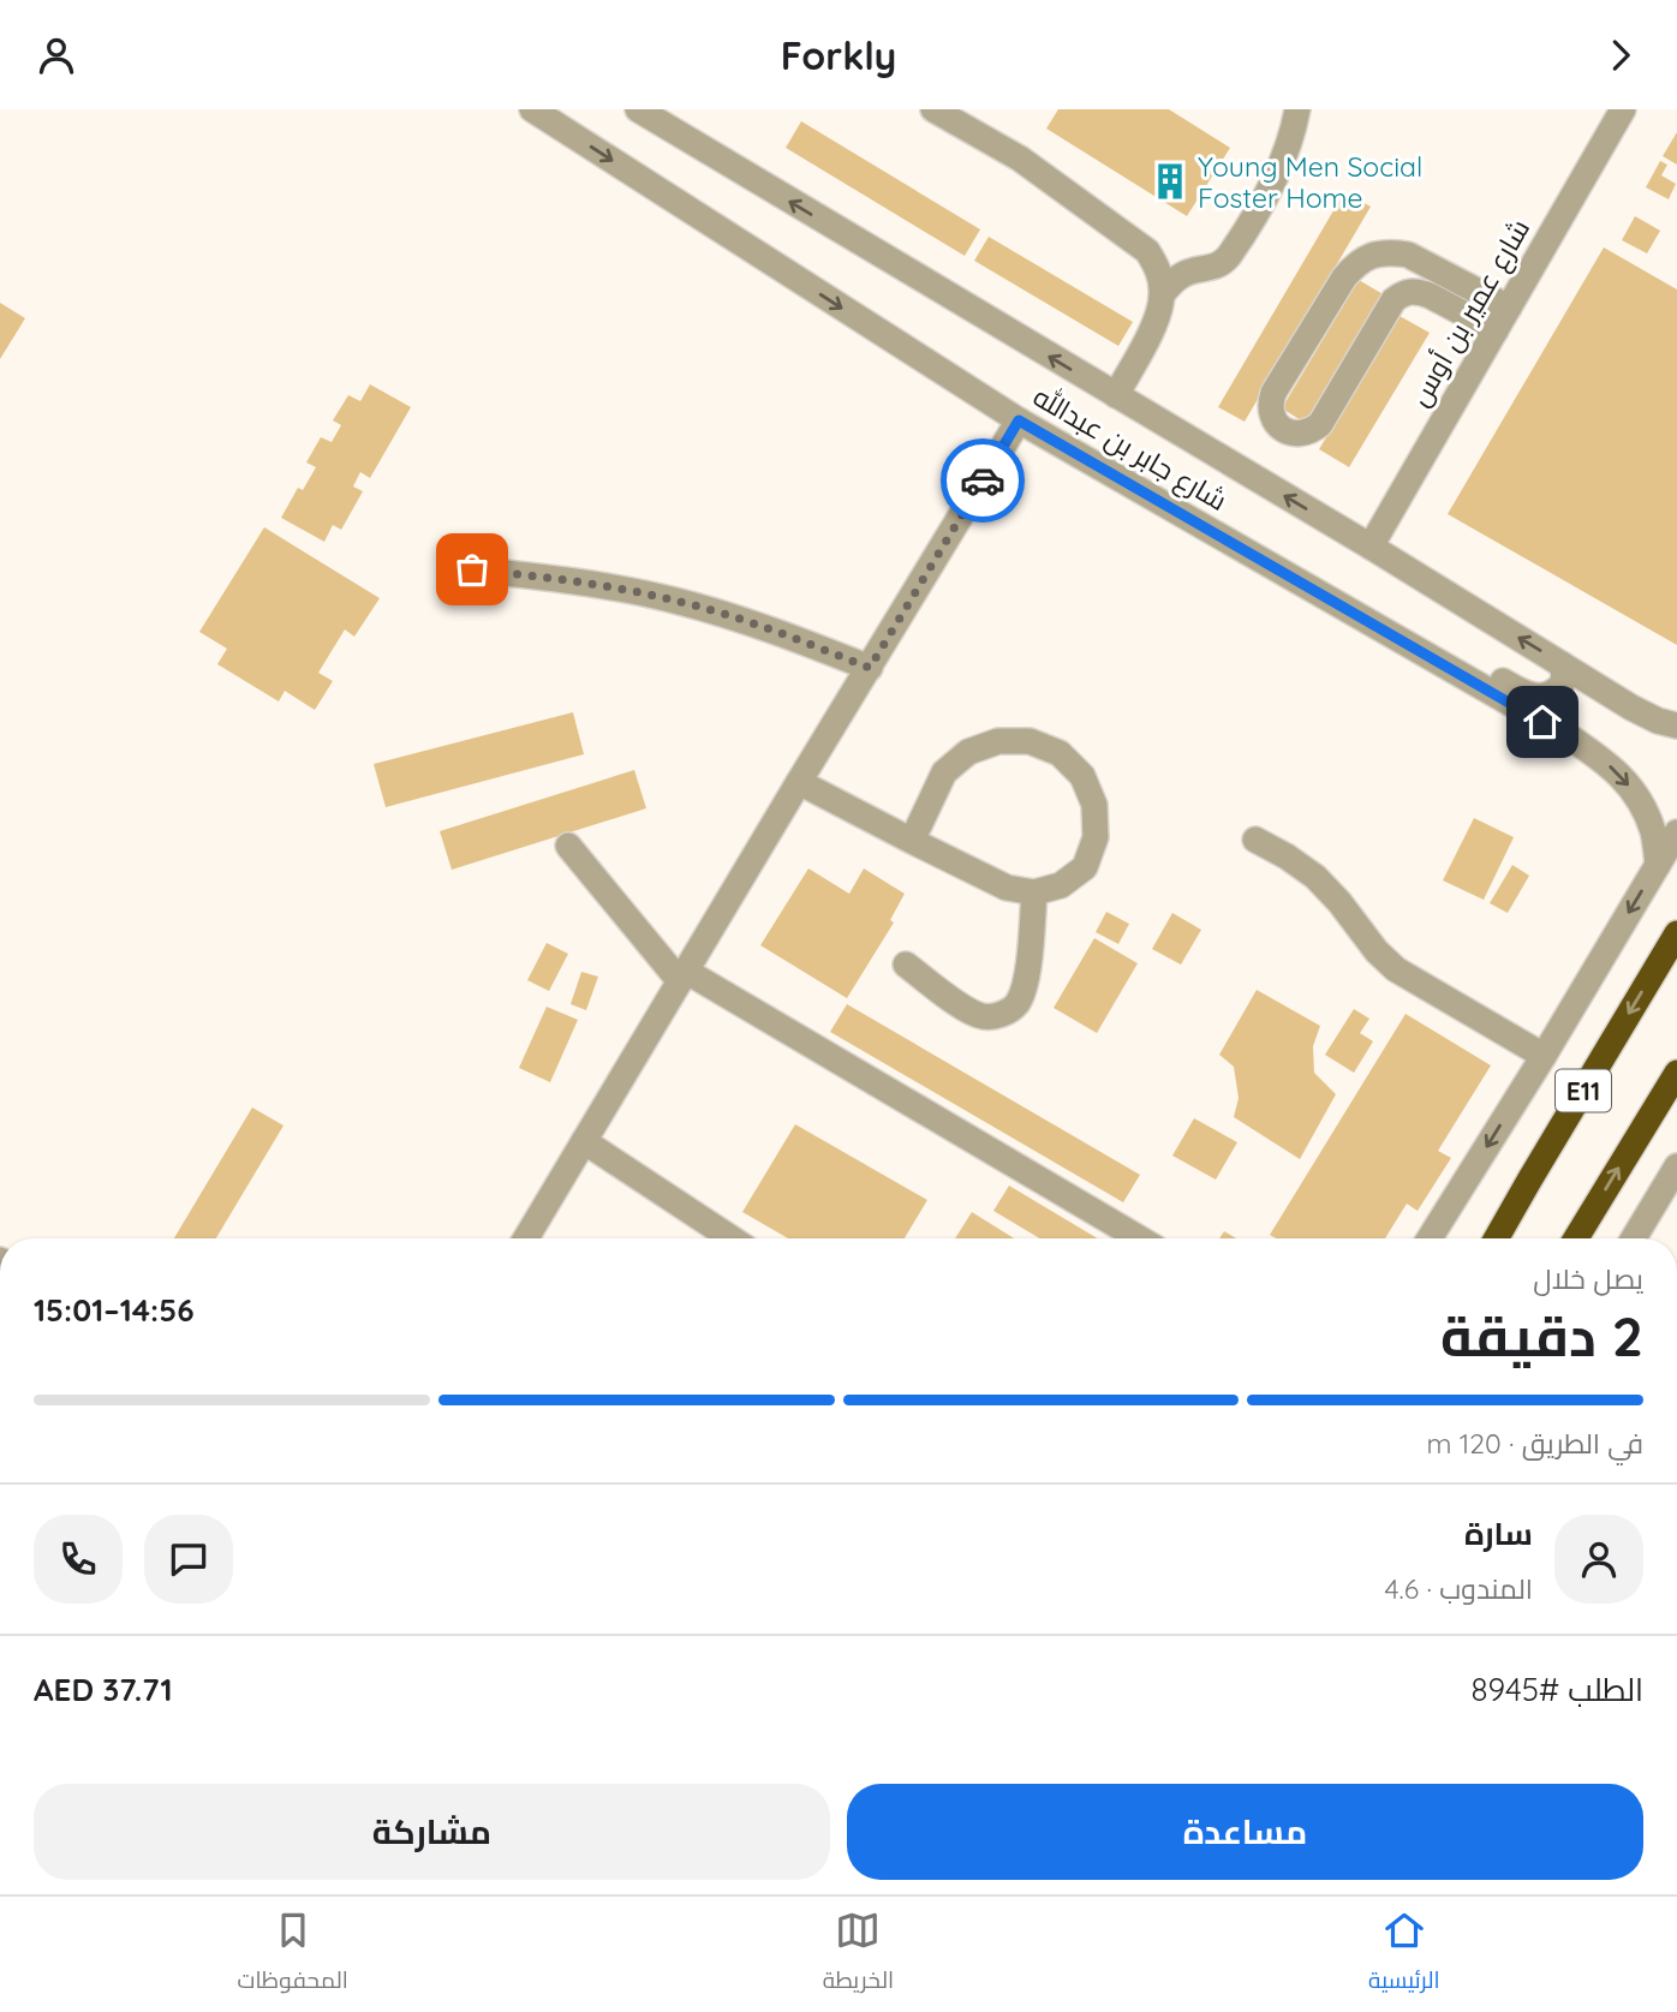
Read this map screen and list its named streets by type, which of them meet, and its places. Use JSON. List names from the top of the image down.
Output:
{
  "streets": {
    "highway": ["E11"],
    "street": ["شارع عمير بن أوس", "شارع جابر بن عبدالله"]
  },
  "crossings": [
    ["شارع عمير بن أوس", "شارع جابر بن عبدالله"]
  ],
  "places": {
    "building": ["Young Men Social Foster Home"]
  },
  "page": {
    "header": "Forkly",
    "heading": ["2 دقيقة", "يصل خلال", "14:56–15:01"],
    "panel": [
      "سارة",
      "المندوب · 4.6",
      "الطلب #8945",
      "AED 37.71"
    ],
    "bar": "في الطريق · 120 m",
    "buttons": ["مساعدة", "مشاركة"],
    "tabs": ["الرئيسية", "الخريطة", "المحفوظات"]
  }
}
